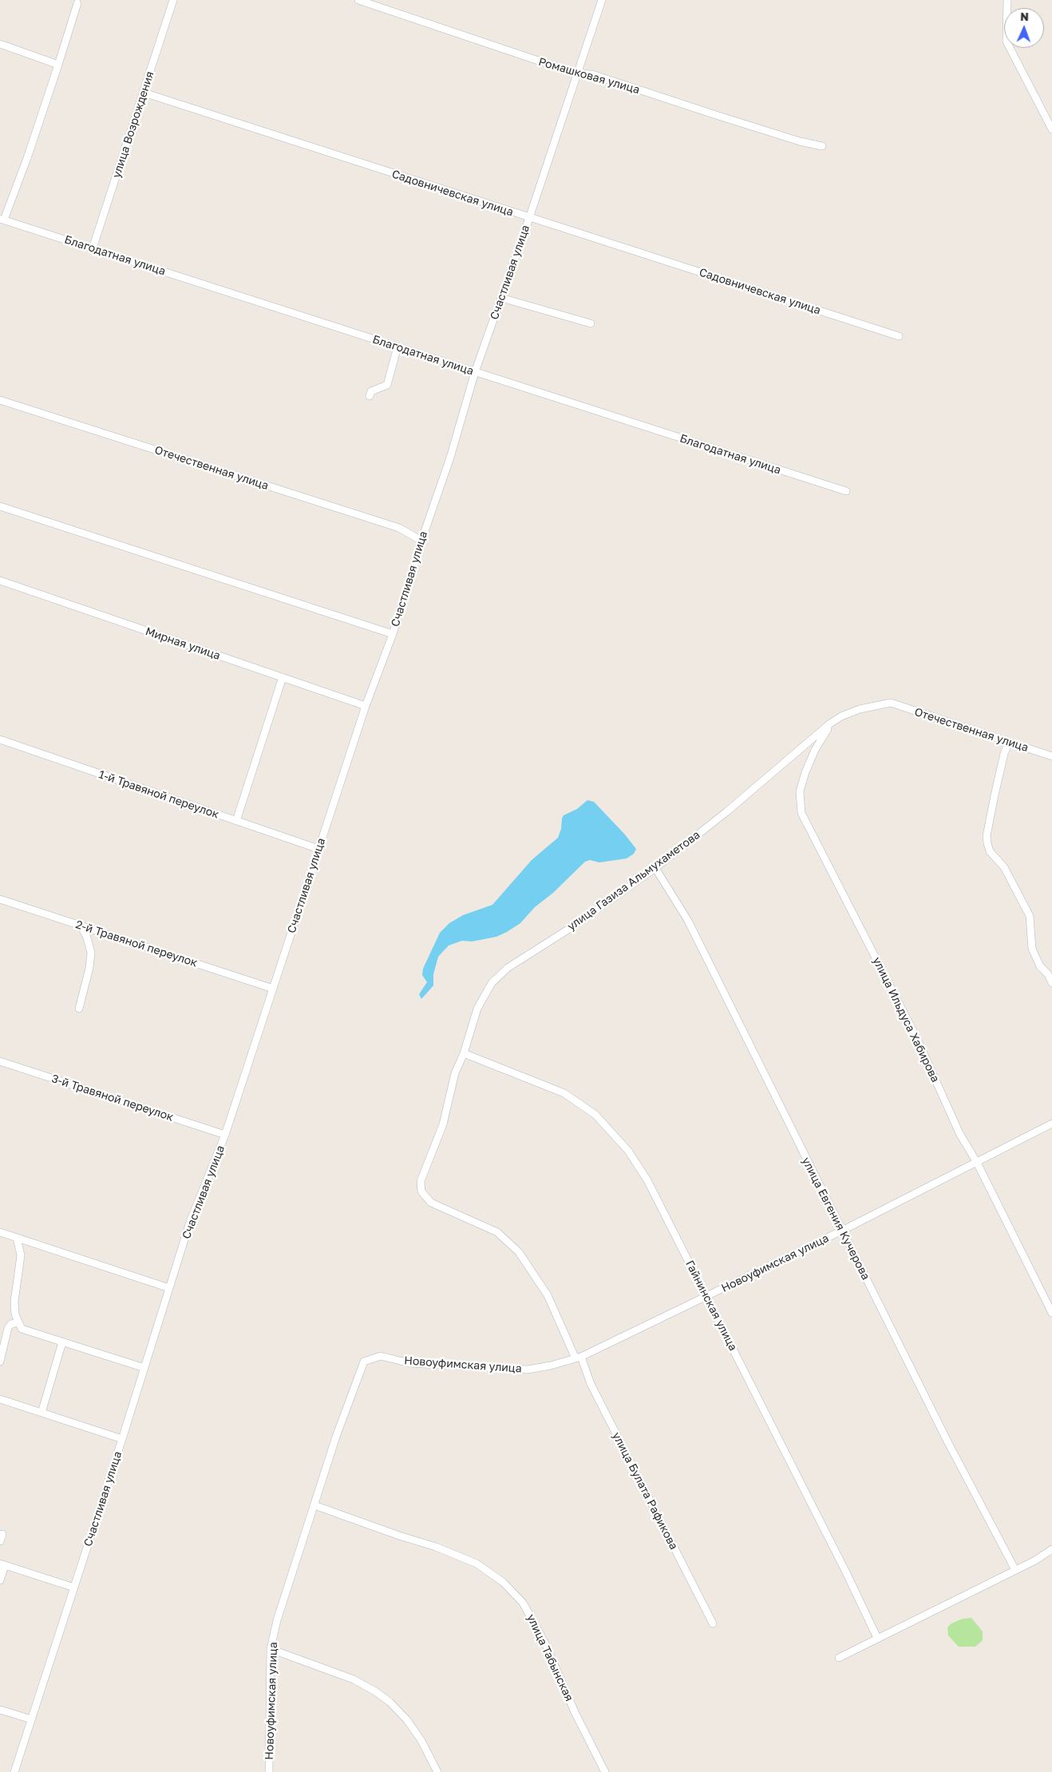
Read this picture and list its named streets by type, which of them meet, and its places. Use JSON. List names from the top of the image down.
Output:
{
  "streets": {
    "street": [
      "Ромашковая улица",
      "улица Возрождения",
      "Садовничевская улица",
      "Благодатная улица",
      "Счастливая улица",
      "Отечественная улица",
      "Мирная улица",
      "1-й Травяной переулок",
      "улица Газиза Альмухаметова",
      "2-й Травяной переулок",
      "улица Ильдуса Хабирова",
      "3-й Травяной переулок",
      "улица Евгения Кучерова",
      "Новоуфимская улица",
      "Гайнинская улица",
      "улица Булата Рафикова",
      "улица Табынская"
    ]
  },
  "crossings": [
    ["Ромашковая улица", "Счастливая улица"],
    ["улица Возрождения", "Садовничевская улица"],
    ["улица Возрождения", "Благодатная улица"],
    ["Садовничевская улица", "Счастливая улица"],
    ["Благодатная улица", "Счастливая улица"],
    ["Счастливая улица", "Отечественная улица"],
    ["Счастливая улица", "Мирная улица"],
    ["Счастливая улица", "1-й Травяной переулок"],
    ["Счастливая улица", "2-й Травяной переулок"],
    ["Счастливая улица", "3-й Травяной переулок"],
    ["Отечественная улица", "улица Газиза Альмухаметова"],
    ["улица Газиза Альмухаметова", "улица Ильдуса Хабирова"],
    ["улица Газиза Альмухаметова", "улица Евгения Кучерова"],
    ["улица Газиза Альмухаметова", "Гайнинская улица"],
    ["улица Газиза Альмухаметова", "улица Булата Рафикова"],
    ["улица Ильдуса Хабирова", "Новоуфимская улица"],
    ["улица Евгения Кучерова", "Новоуфимская улица"],
    ["Новоуфимская улица", "Гайнинская улица"],
    ["Новоуфимская улица", "улица Булата Рафикова"],
    ["Новоуфимская улица", "улица Табынская"],
    ["Гайнинская улица", "улица Булата Рафикова"]
  ],
  "north": "top"
}
